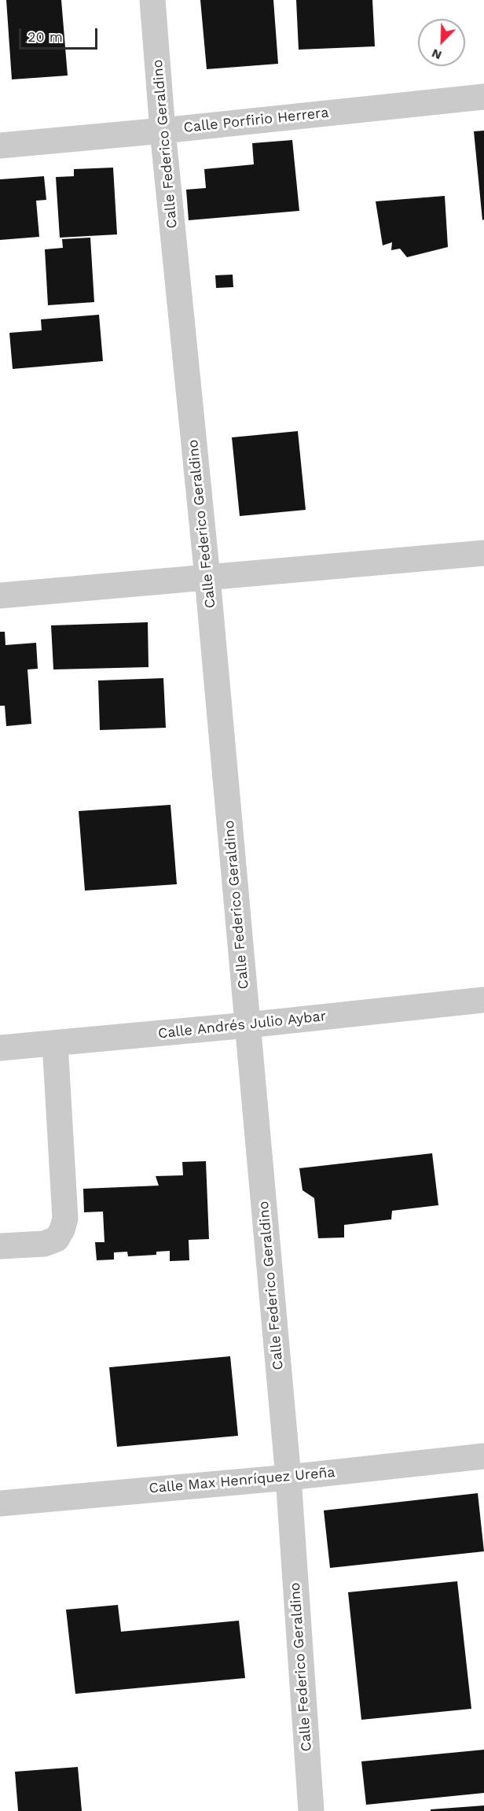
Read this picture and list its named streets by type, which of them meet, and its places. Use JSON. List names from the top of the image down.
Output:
{
  "streets": {
    "street": [
      "Calle Porfirio Herrera",
      "Calle Federico Geraldino",
      "Calle Andrés Julio Aybar",
      "Calle Max Henríquez Ureña"
    ]
  },
  "crossings": [
    ["Calle Porfirio Herrera", "Calle Federico Geraldino"],
    ["Calle Federico Geraldino", "Calle Andrés Julio Aybar"],
    ["Calle Federico Geraldino", "Calle Max Henríquez Ureña"]
  ],
  "scale_bar": "20 m",
  "north": "bottom left"
}
